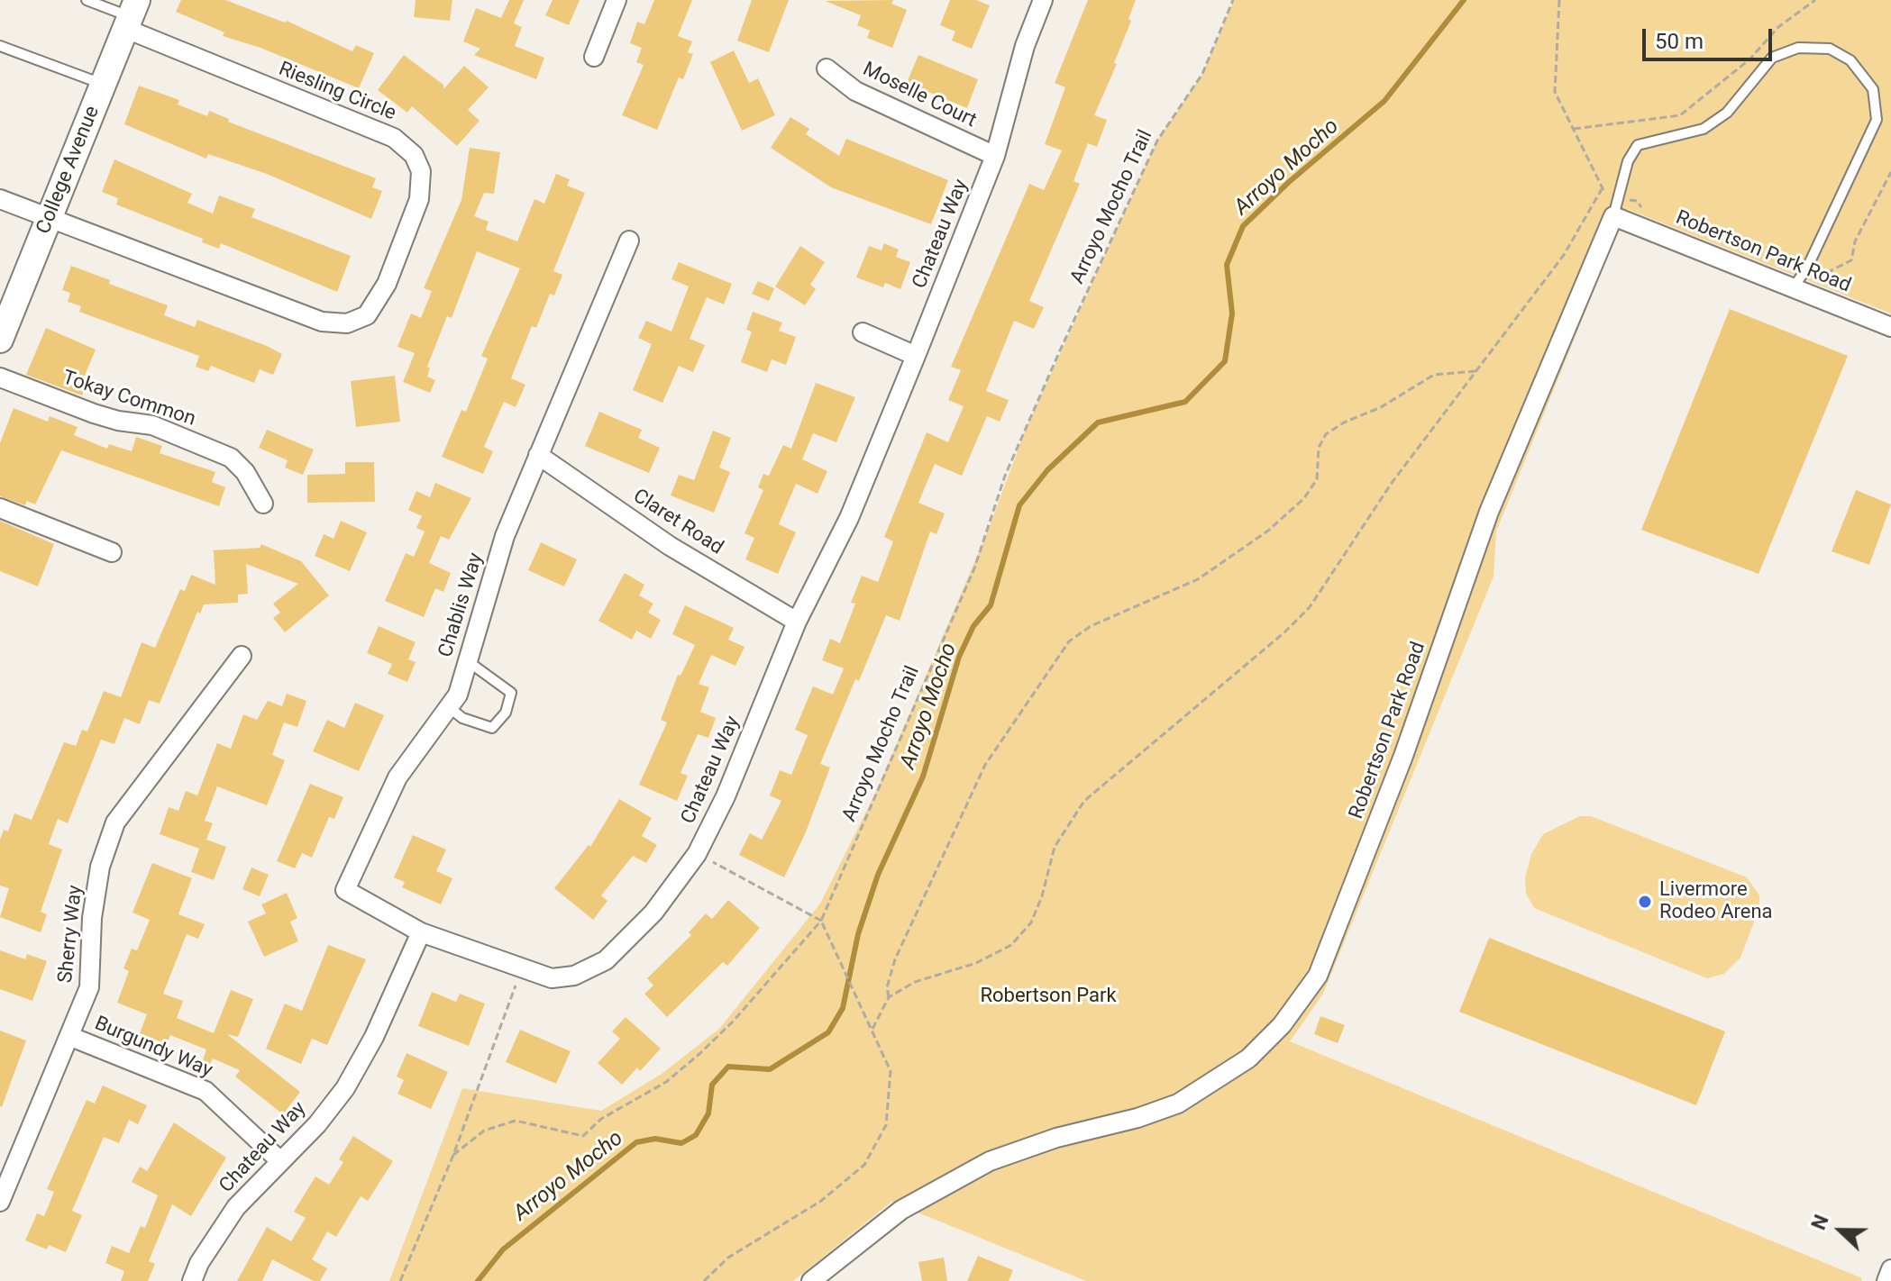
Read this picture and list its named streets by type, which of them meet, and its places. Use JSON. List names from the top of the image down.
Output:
{
  "streets": {
    "street": [
      "Riesling Circle",
      "Moselle Court",
      "College Avenue",
      "Chateau Way",
      "Robertson Park Road",
      "Tokay Common",
      "Claret Road",
      "Chablis Way",
      "Sherry Way",
      "Burgundy Way"
    ],
    "path": ["Arroyo Mocho Trail"]
  },
  "crossings": [
    ["Riesling Circle", "College Avenue"],
    ["Moselle Court", "Chateau Way"],
    ["Chateau Way", "Claret Road"],
    ["Chateau Way", "Chablis Way"],
    ["Chateau Way", "Burgundy Way"],
    ["Claret Road", "Chablis Way"],
    ["Sherry Way", "Burgundy Way"]
  ],
  "water": ["Arroyo Mocho"],
  "parks": ["Robertson Park"],
  "places": ["Livermore Rodeo Arena"],
  "scale_bar": "50 m",
  "north": "left"
}
